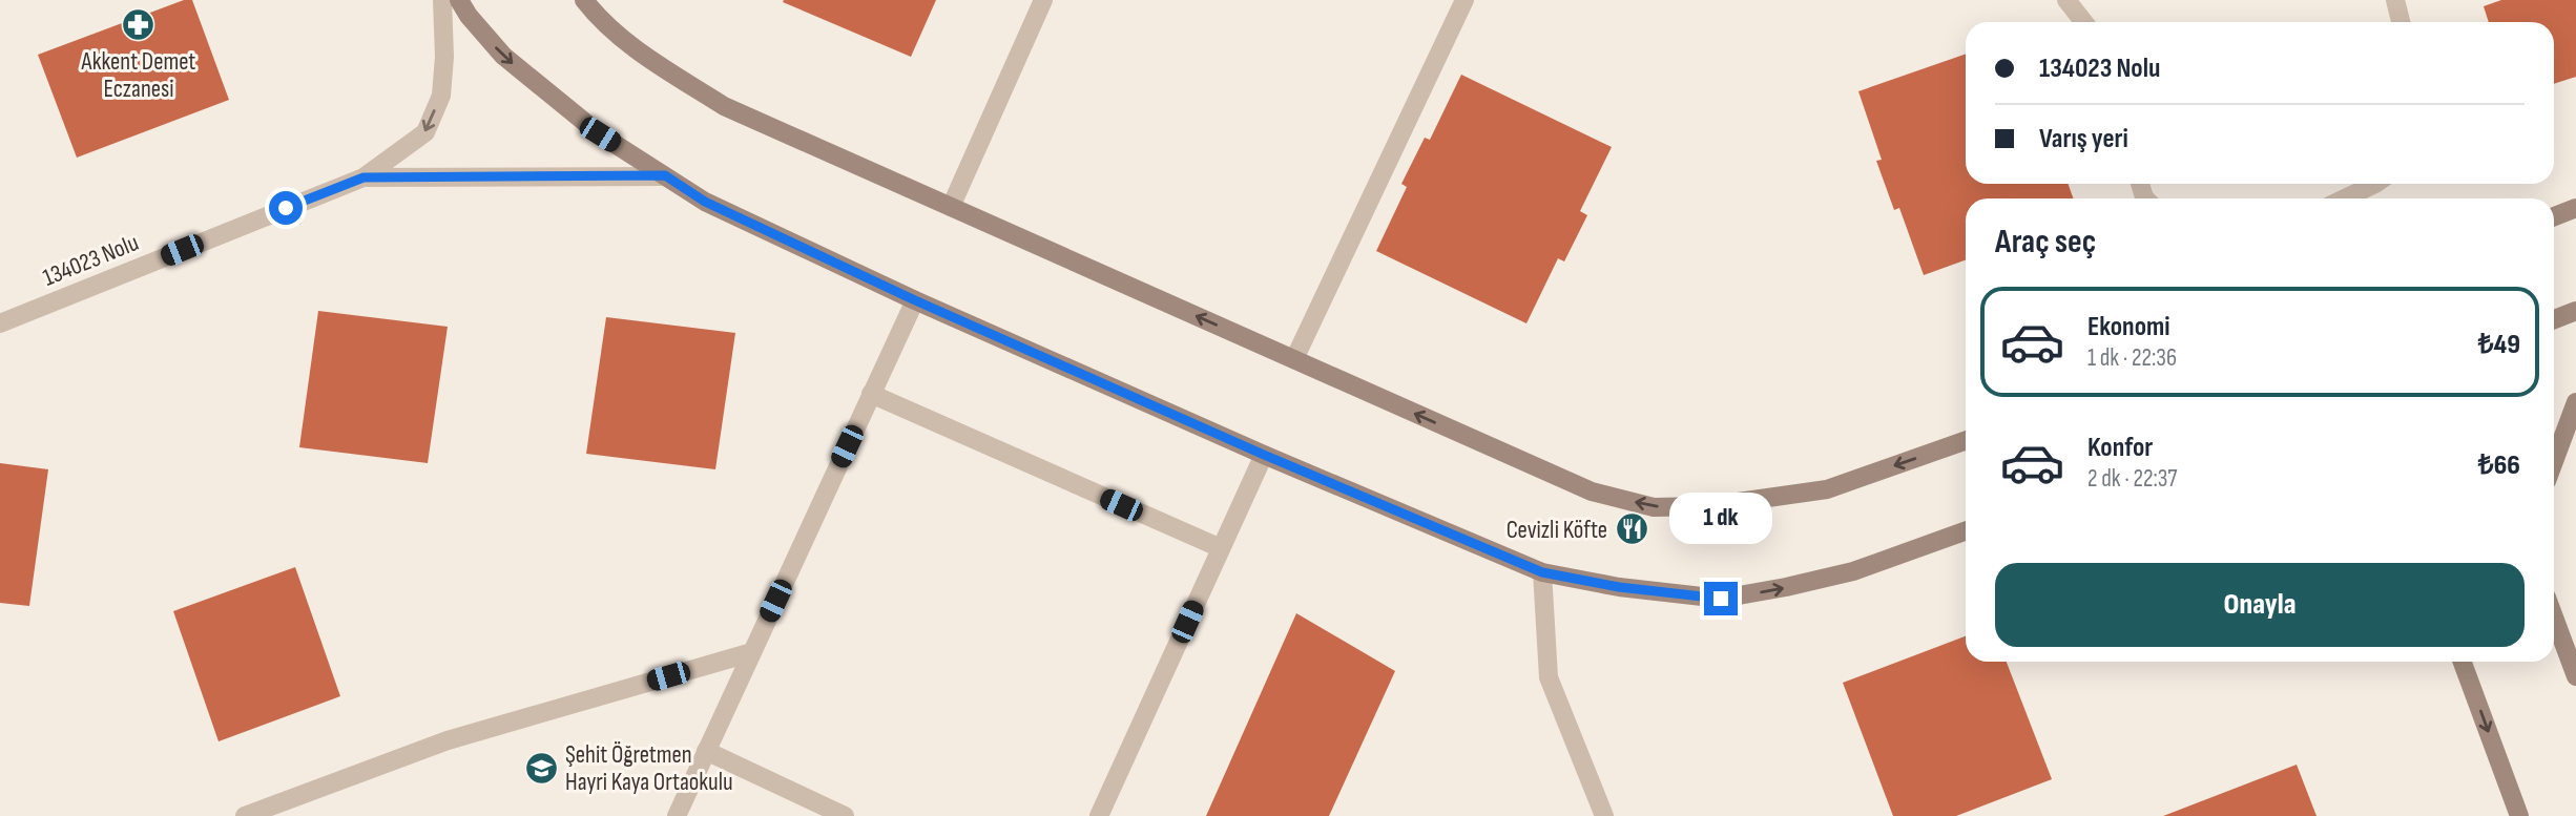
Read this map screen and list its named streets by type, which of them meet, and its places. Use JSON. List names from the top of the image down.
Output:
{
  "streets": {
    "street": ["134023 Nolu"]
  },
  "places": {
    "pharmacy": ["Akkent Demet Eczanesi"],
    "restaurant": ["Cevizli Köfte"],
    "school or university": ["Şehit Öğretmen Hayri Kaya Ortaokulu"]
  },
  "page": {
    "banner": ["134023 Nolu", "Varış yeri"],
    "heading": "Araç seç",
    "list": [
      {
        "name": "Ekonomi",
        "note": "1 dk · 22:36",
        "value": "₺49"
      },
      {
        "name": "Konfor",
        "note": "2 dk · 22:37",
        "value": "₺66"
      }
    ],
    "bubble": "1 dk",
    "buttons": "Onayla"
  }
}
